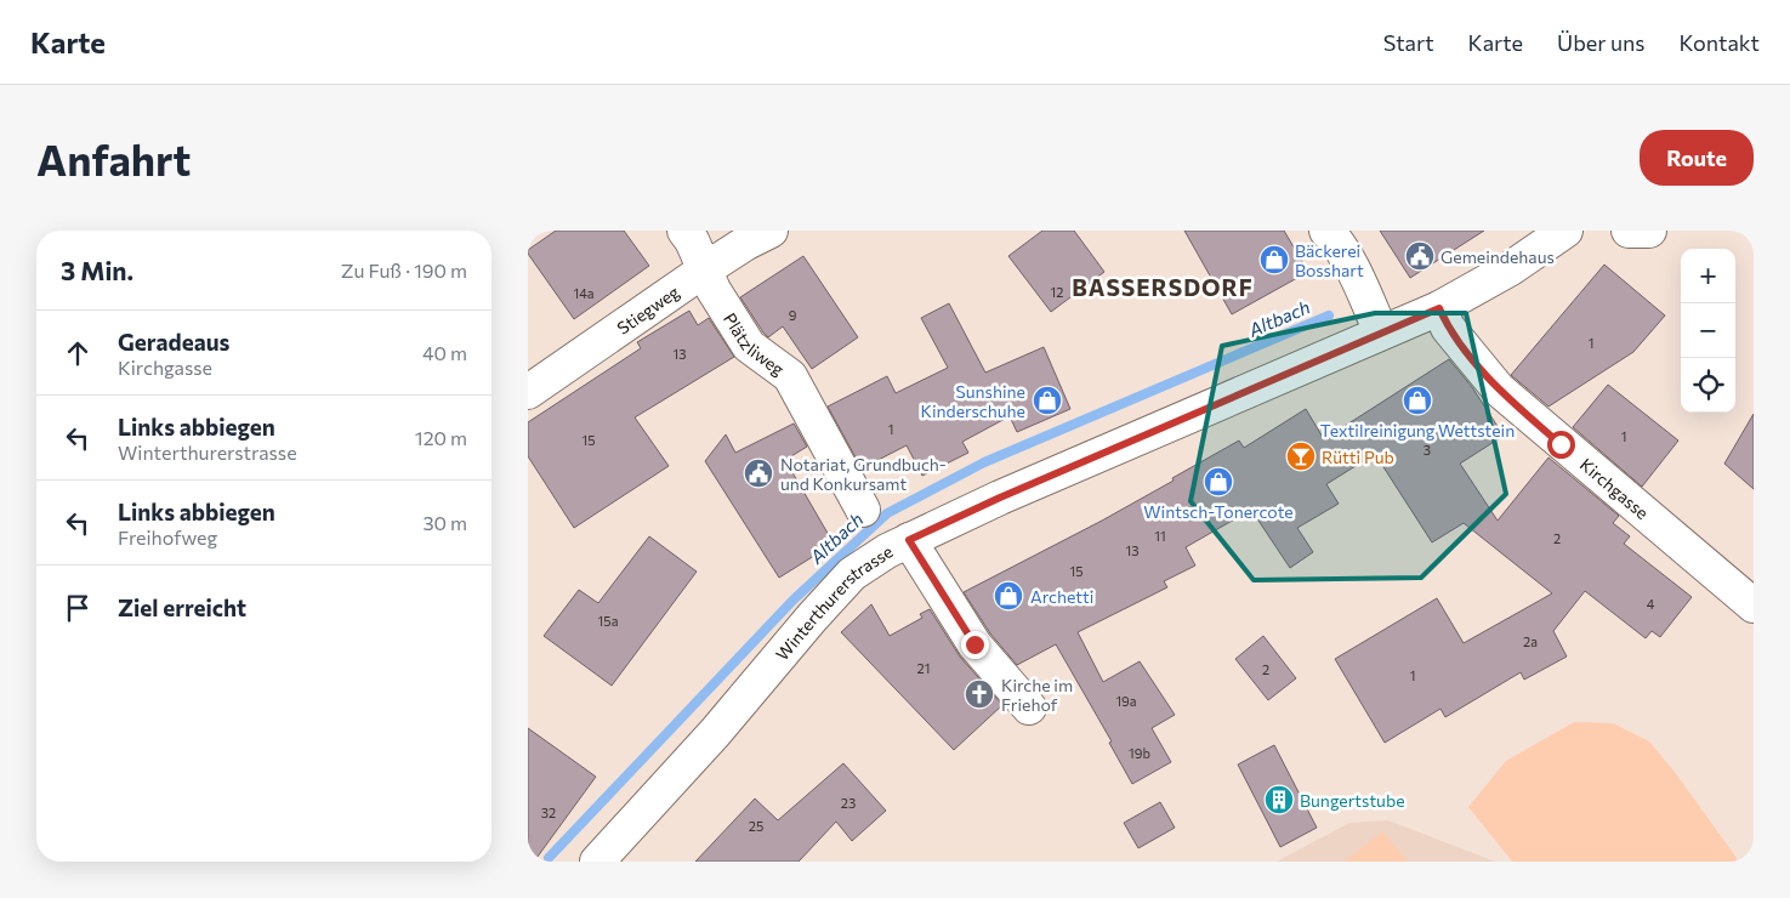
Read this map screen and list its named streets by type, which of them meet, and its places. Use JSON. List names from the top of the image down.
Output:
{
  "streets": {
    "street": [
      "Stiegweg",
      "Plätzliweg",
      "Kirchgasse",
      "Winterthurerstrasse"
    ]
  },
  "crossings": [
    ["Stiegweg", "Plätzliweg"],
    ["Kirchgasse", "Winterthurerstrasse"]
  ],
  "districts": ["BASSERSDORF"],
  "water": ["Altbach"],
  "places": {
    "public building": ["Gemeindehaus", "Notariat, Grundbuch- und Konkursamt"],
    "shop": [
      "Bäckerei Bosshart",
      "Sunshine Kinderschuhe",
      "Textilreinigung Wettstein",
      "Wintsch-Tonercote",
      "Archetti"
    ],
    "bar": ["Rütti Pub"],
    "church": ["Kirche im Friehof"],
    "building": ["Bungertstube"]
  },
  "house_numbers": [
    "12",
    "14a",
    "9",
    "1",
    "13",
    "1",
    "1",
    "15",
    "3",
    "11",
    "2",
    "13",
    "15",
    "4",
    "15a",
    "2a",
    "21",
    "2",
    "1",
    "19a",
    "19b",
    "23",
    "32",
    "25"
  ],
  "page": {
    "header": "Karte",
    "nav": [
      "Start",
      "Karte",
      "Über uns",
      "Kontakt"
    ],
    "buttons": "Route",
    "title": "Anfahrt",
    "heading": ["3 Min.", "Zu Fuß · 190 m"],
    "map_buttons": ["+", "−"],
    "list": [
      ["Geradeaus", "Kirchgasse", "40 m"],
      ["Links abbiegen", "Winterthurerstrasse", "120 m"],
      ["Links abbiegen", "Freihofweg", "30 m"],
      "Ziel erreicht"
    ]
  }
}
